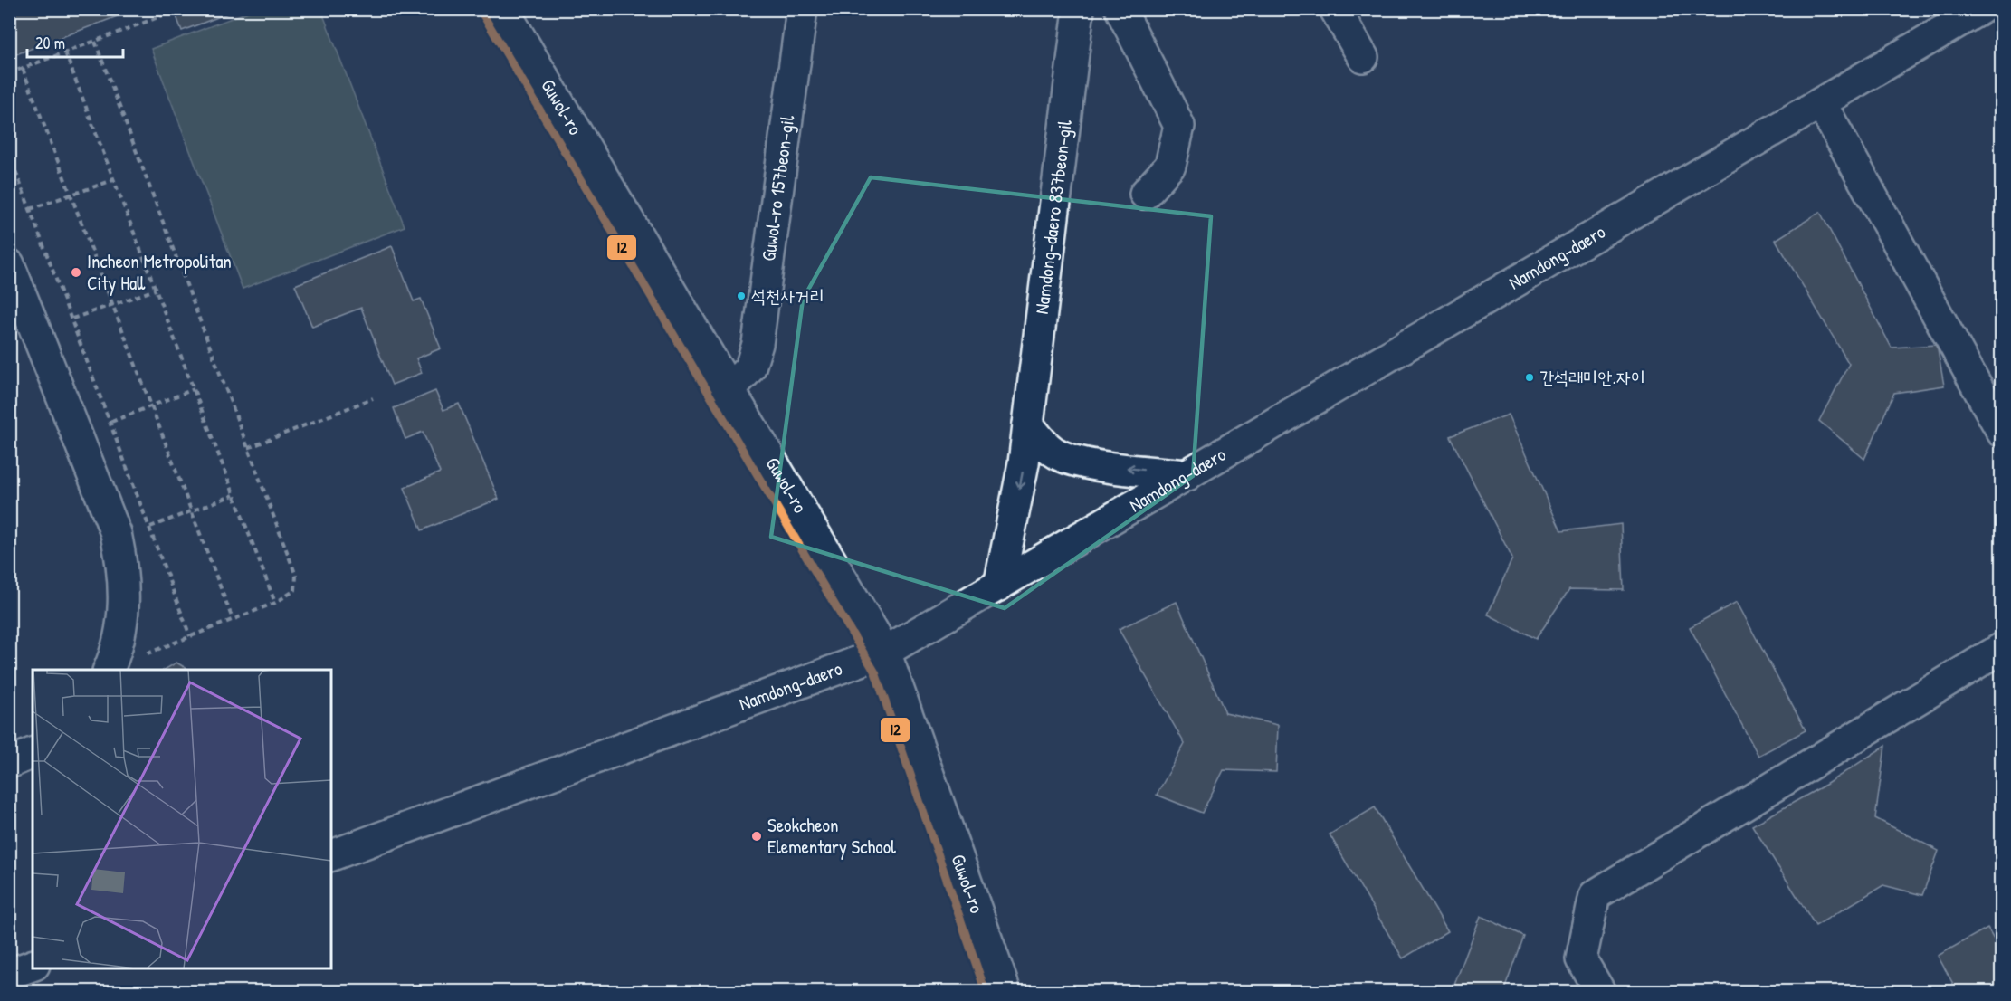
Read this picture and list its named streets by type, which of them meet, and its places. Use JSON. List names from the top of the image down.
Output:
{
  "streets": {
    "main road": [
      "Guwol-ro",
      "Guwol-ro 157beon-gil",
      "Namdong-daero 837beon-gil",
      "Namdong-daero"
    ]
  },
  "crossings": [
    ["Guwol-ro", "Guwol-ro 157beon-gil"],
    ["Guwol-ro", "Namdong-daero"],
    ["Namdong-daero 837beon-gil", "Namdong-daero"]
  ],
  "places": [
    "Incheon Metropolitan City Hall",
    "석천사거리",
    "간석래미안.자이",
    "Seokcheon Elementary School"
  ],
  "lines": ["transit line I2"],
  "scale_bar": "20 m"
}
